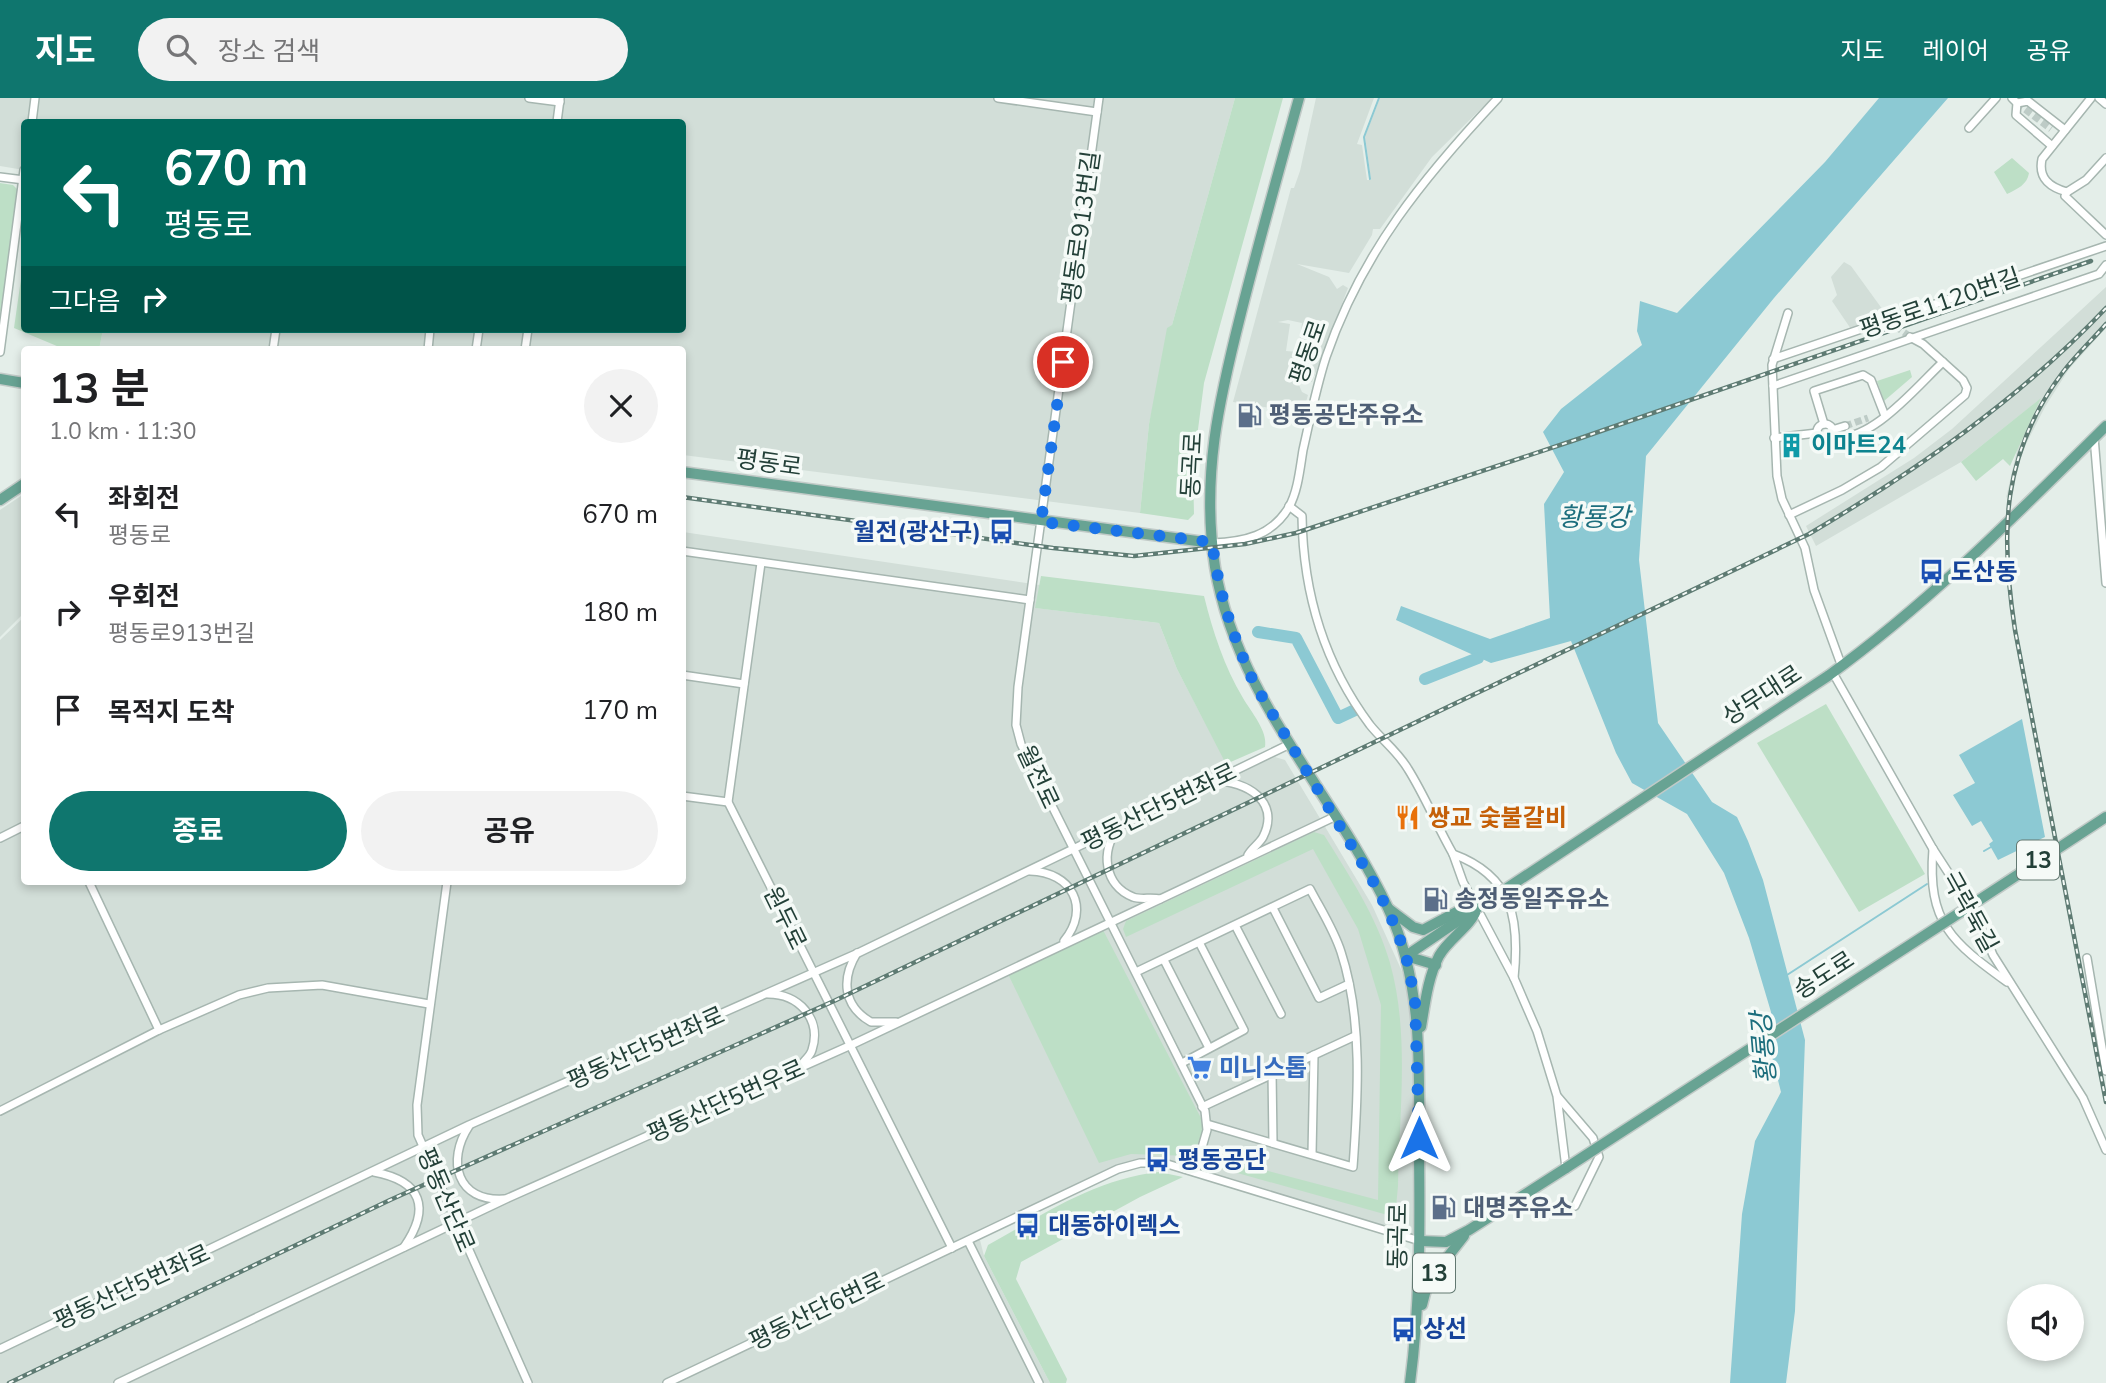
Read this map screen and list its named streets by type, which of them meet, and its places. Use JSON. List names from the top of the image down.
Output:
{
  "streets": {
    "main road": [
      "평동로",
      "동곡로",
      "상무대로",
      "13",
      "송도로"
    ],
    "street": [
      "평동로913번길",
      "평동로1120번길",
      "월전로",
      "평동산단5번좌로",
      "극락둑길",
      "원두로",
      "평동산단5번우로",
      "평동산단로",
      "평동산단6번로"
    ]
  },
  "crossings": [
    ["평동로913번길", "평동로"],
    ["평동로913번길", "월전로"],
    ["평동로1120번길", "극락둑길"],
    ["평동로", "동곡로"],
    ["평동로", "월전로"],
    ["동곡로", "상무대로"],
    ["동곡로", "평동산단5번좌로"],
    ["동곡로", "13"],
    ["동곡로", "송도로"],
    ["동곡로", "평동산단5번우로"],
    ["동곡로", "평동산단6번로"],
    ["상무대로", "극락둑길"],
    ["월전로", "평동산단5번좌로"],
    ["월전로", "평동산단5번우로"],
    ["평동산단5번좌로", "원두로"],
    ["평동산단5번좌로", "평동산단로"],
    ["13", "송도로"],
    ["극락둑길", "송도로"],
    ["원두로", "평동산단5번우로"],
    ["원두로", "평동산단6번로"],
    ["송도로", "평동산단6번로"],
    ["평동산단5번우로", "평동산단로"]
  ],
  "water": ["황룡강"],
  "places": {
    "fuel station": ["평동공단주유소", "송정동일주유소", "대명주유소"],
    "building": ["이마트24"],
    "bus stop": [
      "월전(광산구)",
      "도산동",
      "평동공단",
      "대동하이렉스",
      "상선"
    ],
    "restaurant": ["쌍교 숯불갈비"],
    "supermarket": ["미니스톱"]
  },
  "page": {
    "header": "지도",
    "search": "장소 검색",
    "nav": ["지도", "레이어", "공유"],
    "turn": ["670 m", "평동로"],
    "then": "그다음",
    "heading": ["13 분", "1.0 km · 11:30"],
    "list": [
      {
        "name": "좌회전",
        "note": "평동로",
        "value": "670 m"
      },
      {
        "name": "우회전",
        "note": "평동로913번길",
        "value": "180 m"
      },
      {
        "name": "목적지 도착",
        "value": "170 m"
      }
    ],
    "buttons": ["종료", "공유"]
  }
}
